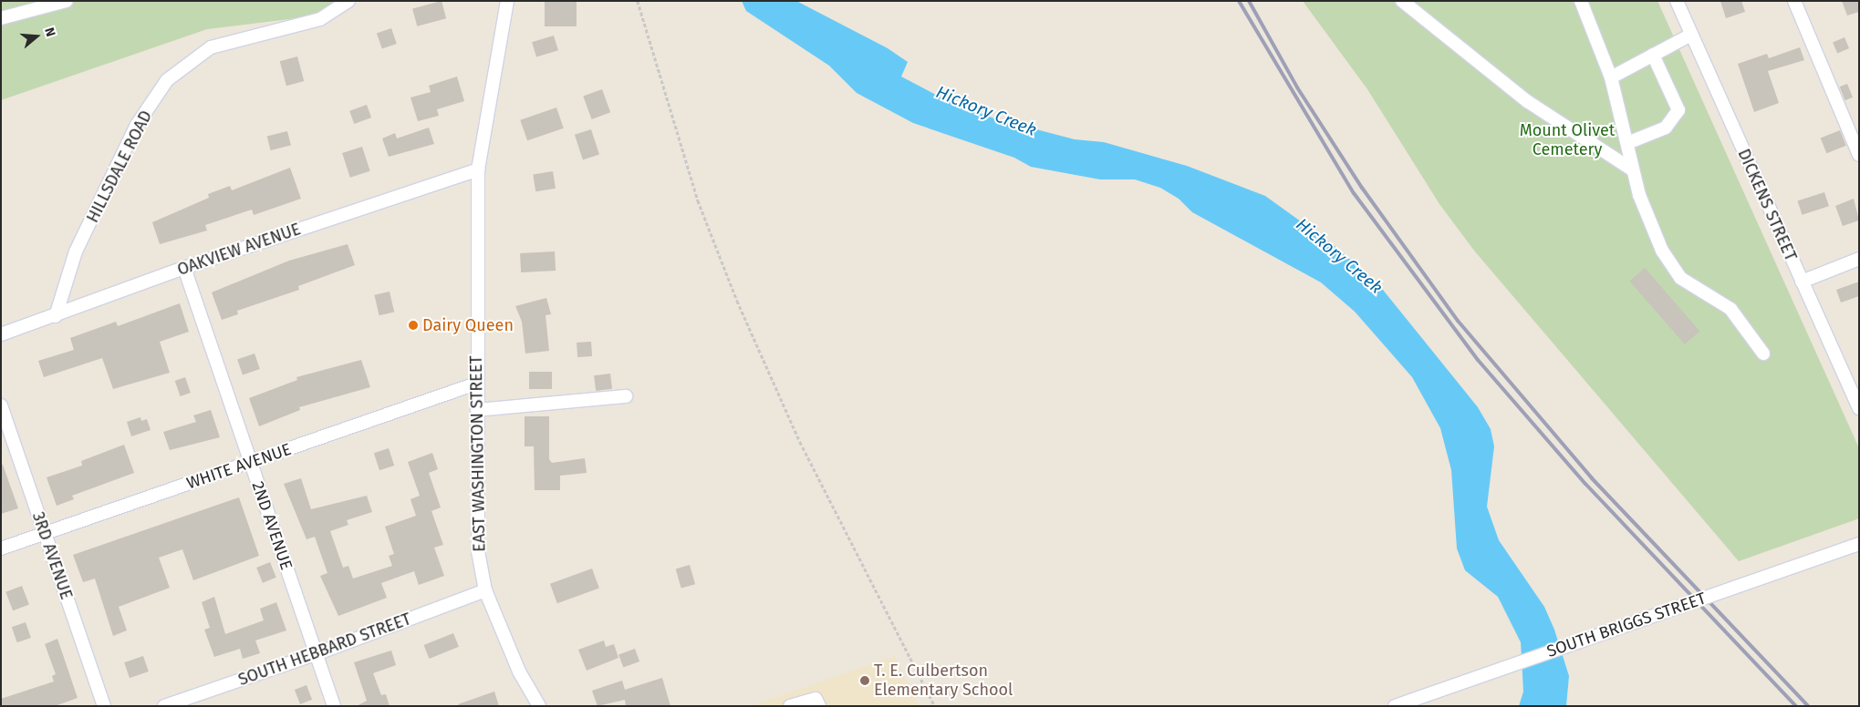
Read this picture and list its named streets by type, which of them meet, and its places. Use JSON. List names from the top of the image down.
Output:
{
  "streets": {
    "street": [
      "HILLSDALE ROAD",
      "DICKENS STREET",
      "OAKVIEW AVENUE",
      "EAST WASHINGTON STREET",
      "WHITE AVENUE",
      "2ND AVENUE",
      "3RD AVENUE",
      "SOUTH BRIGGS STREET",
      "SOUTH HEBBARD STREET"
    ]
  },
  "crossings": [
    ["HILLSDALE ROAD", "OAKVIEW AVENUE"],
    ["OAKVIEW AVENUE", "EAST WASHINGTON STREET"],
    ["OAKVIEW AVENUE", "2ND AVENUE"],
    ["EAST WASHINGTON STREET", "WHITE AVENUE"],
    ["EAST WASHINGTON STREET", "SOUTH HEBBARD STREET"],
    ["WHITE AVENUE", "2ND AVENUE"],
    ["WHITE AVENUE", "3RD AVENUE"],
    ["2ND AVENUE", "SOUTH HEBBARD STREET"]
  ],
  "water": ["Hickory Creek"],
  "parks": ["Mount Olivet Cemetery"],
  "places": ["Dairy Queen", "T. E. Culbertson Elementary School"],
  "north": "right"
}
